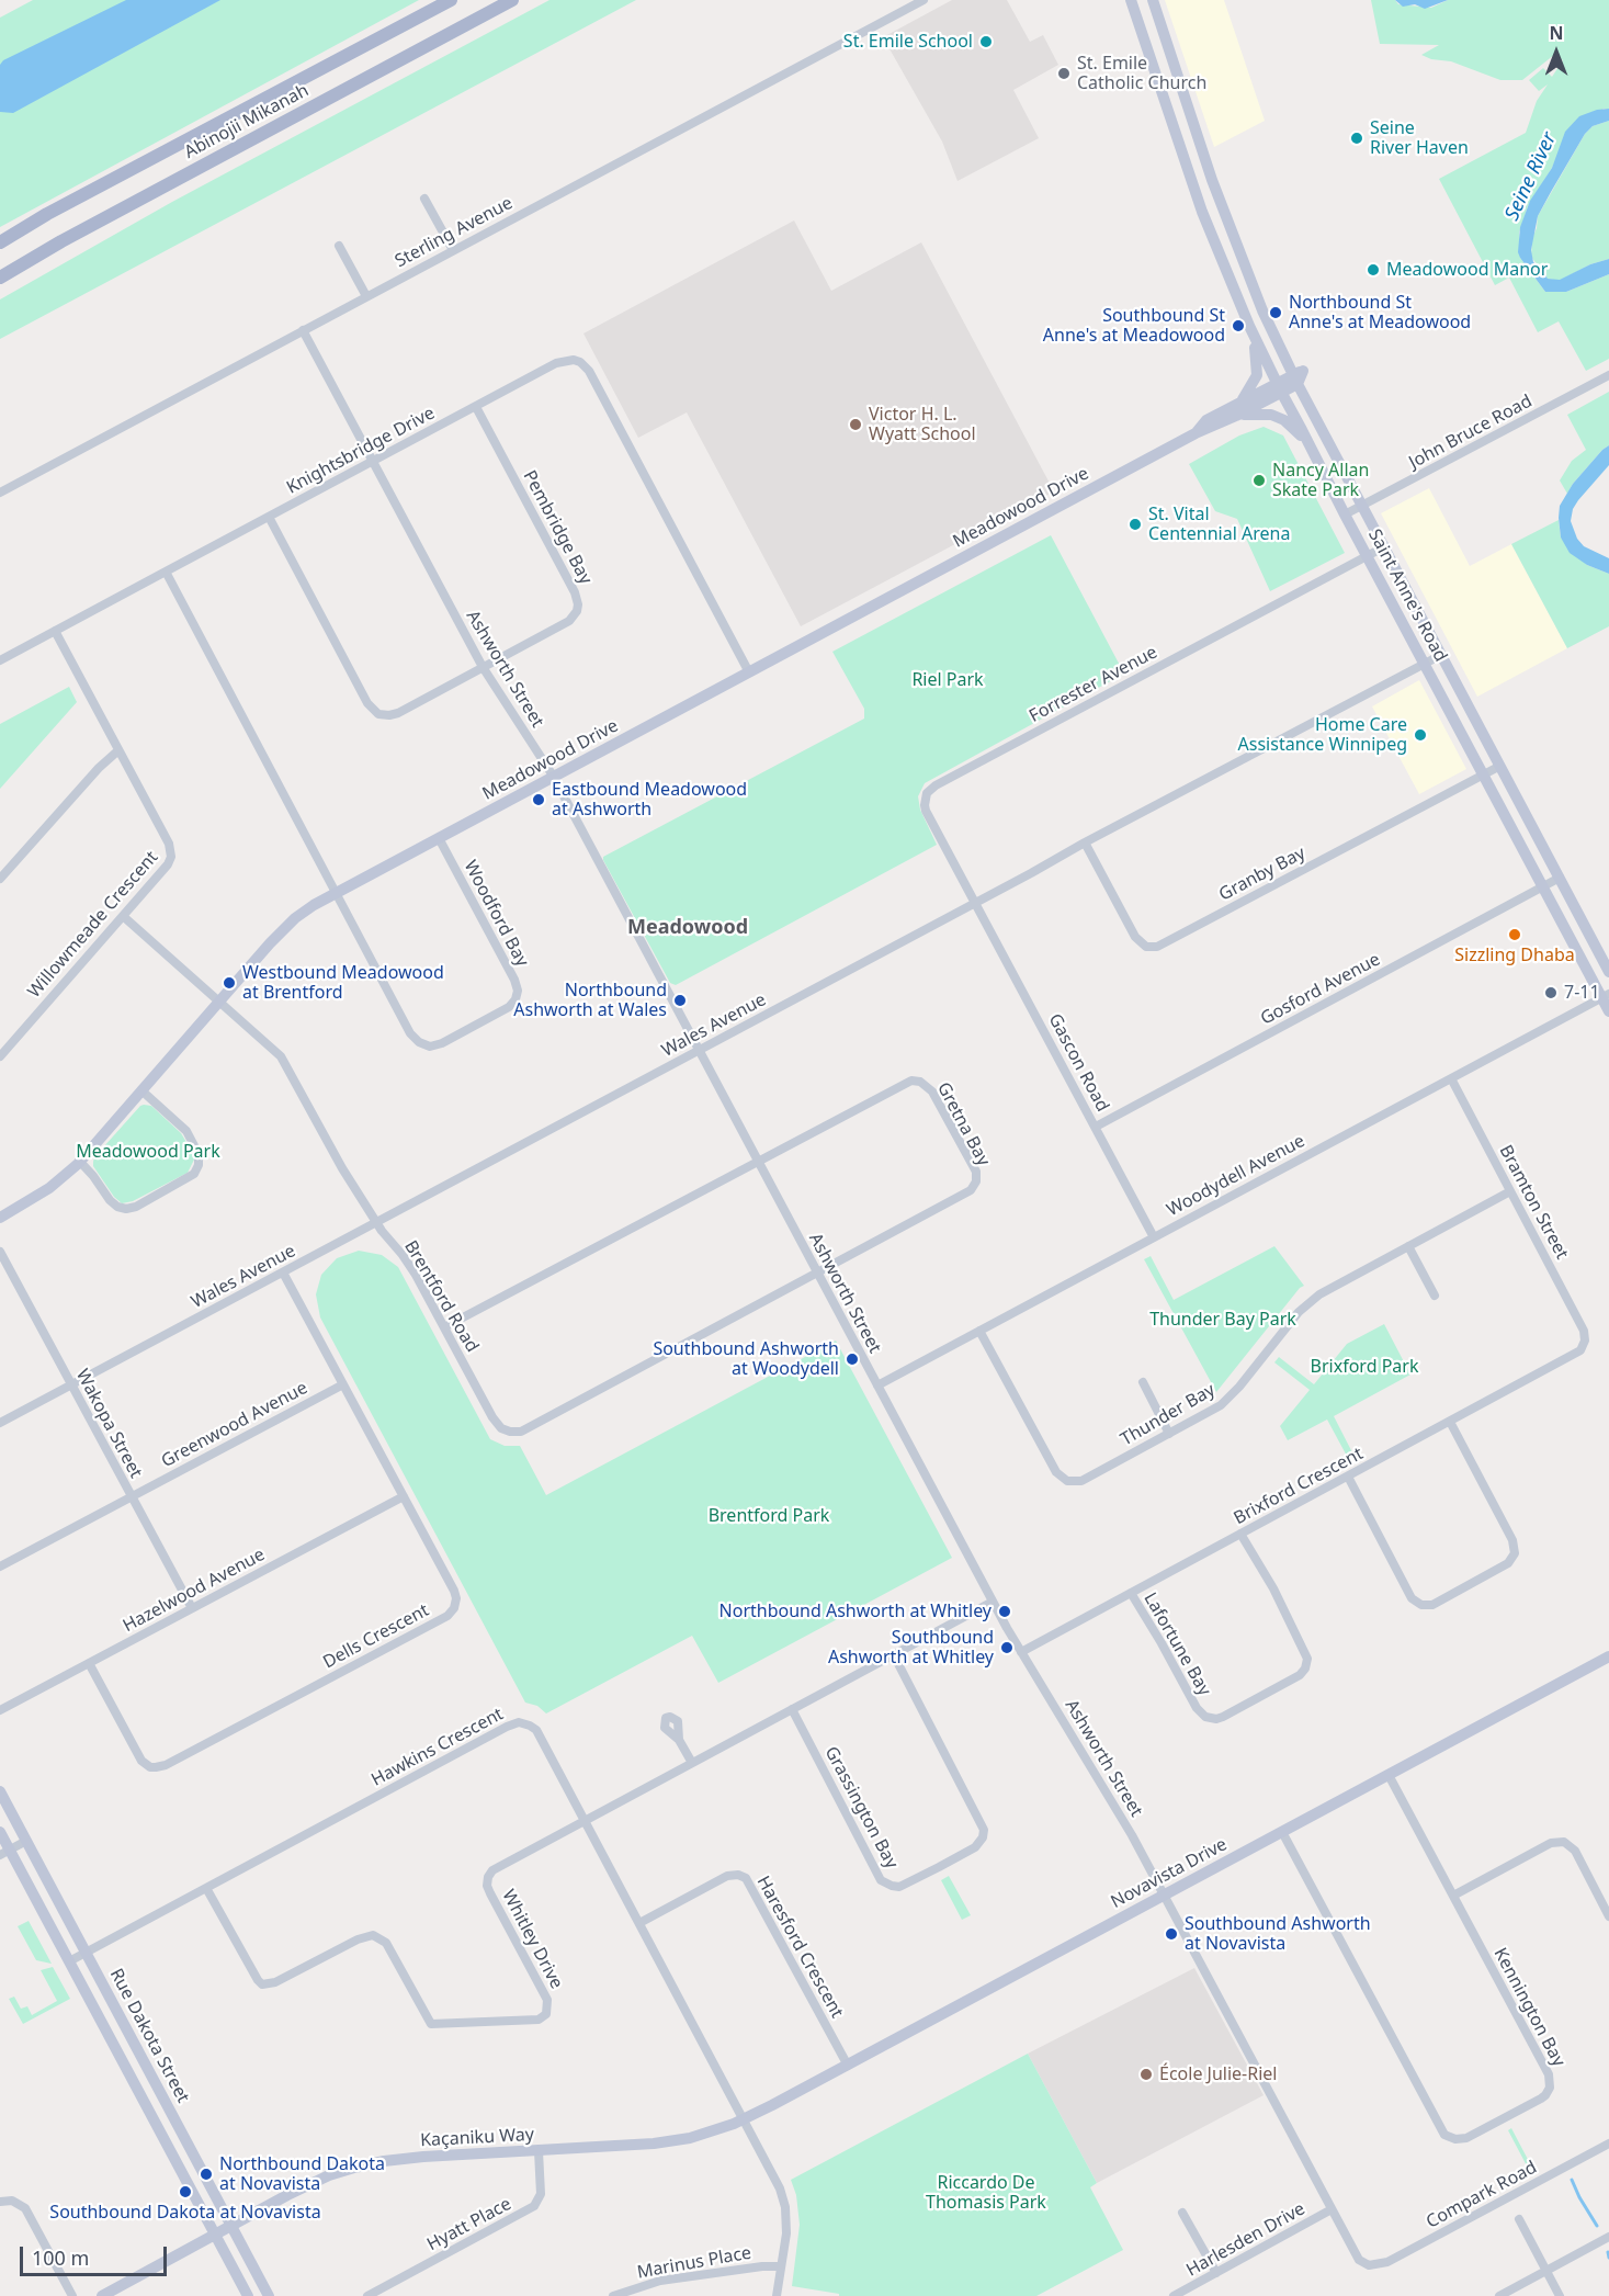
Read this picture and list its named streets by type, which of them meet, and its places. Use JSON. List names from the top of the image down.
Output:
{
  "streets": {
    "main road": [
      "Abinojii Mikanah",
      "Meadowood Drive",
      "Saint Anne's Road",
      "Novavista Drive",
      "Rue Dakota Street",
      "Kaçaniku Way"
    ],
    "street": [
      "Sterling Avenue",
      "John Bruce Road",
      "Knightsbridge Drive",
      "Pembridge Bay",
      "Ashworth Street",
      "Forrester Avenue",
      "Granby Bay",
      "Woodford Bay",
      "Willowmeade Crescent",
      "Gosford Avenue",
      "Wales Avenue",
      "Gascon Road",
      "Gretna Bay",
      "Woodydell Avenue",
      "Bramton Street",
      "Brentford Road",
      "Thunder Bay",
      "Wakopa Street",
      "Greenwood Avenue",
      "Brixford Crescent",
      "Hazelwood Avenue",
      "Dells Crescent",
      "Lafortune Bay",
      "Hawkins Crescent",
      "Grassington Bay",
      "Whitley Drive",
      "Haresford Crescent",
      "Kennington Bay",
      "Compark Road",
      "Hyatt Place",
      "Harlesden Drive",
      "Marinus Place"
    ]
  },
  "crossings": [
    ["Sterling Avenue", "Ashworth Street"],
    ["John Bruce Road", "Saint Anne's Road"],
    ["Knightsbridge Drive", "Meadowood Drive"],
    ["Knightsbridge Drive", "Pembridge Bay"],
    ["Knightsbridge Drive", "Ashworth Street"],
    ["Knightsbridge Drive", "Willowmeade Crescent"],
    ["Meadowood Drive", "Saint Anne's Road"],
    ["Meadowood Drive", "Ashworth Street"],
    ["Meadowood Drive", "Woodford Bay"],
    ["Meadowood Drive", "Brentford Road"],
    ["Pembridge Bay", "Ashworth Street"],
    ["Saint Anne's Road", "Forrester Avenue"],
    ["Saint Anne's Road", "Granby Bay"],
    ["Saint Anne's Road", "Gosford Avenue"],
    ["Saint Anne's Road", "Wales Avenue"],
    ["Saint Anne's Road", "Woodydell Avenue"],
    ["Ashworth Street", "Wales Avenue"],
    ["Ashworth Street", "Gretna Bay"],
    ["Ashworth Street", "Woodydell Avenue"],
    ["Ashworth Street", "Brentford Road"],
    ["Ashworth Street", "Brixford Crescent"],
    ["Ashworth Street", "Novavista Drive"],
    ["Ashworth Street", "Whitley Drive"],
    ["Ashworth Street", "Compark Road"],
    ["Ashworth Street", "Harlesden Drive"],
    ["Forrester Avenue", "Wales Avenue"],
    ["Forrester Avenue", "Gascon Road"],
    ["Granby Bay", "Wales Avenue"],
    ["Willowmeade Crescent", "Brentford Road"],
    ["Gosford Avenue", "Gascon Road"],
    ["Wales Avenue", "Gascon Road"],
    ["Wales Avenue", "Brentford Road"],
    ["Wales Avenue", "Wakopa Street"],
    ["Wales Avenue", "Dells Crescent"],
    ["Gascon Road", "Woodydell Avenue"],
    ["Gretna Bay", "Brentford Road"],
    ["Woodydell Avenue", "Bramton Street"],
    ["Woodydell Avenue", "Thunder Bay"],
    ["Bramton Street", "Thunder Bay"],
    ["Bramton Street", "Brixford Crescent"],
    ["Wakopa Street", "Greenwood Avenue"],
    ["Wakopa Street", "Hazelwood Avenue"],
    ["Greenwood Avenue", "Dells Crescent"],
    ["Brixford Crescent", "Lafortune Bay"],
    ["Hazelwood Avenue", "Dells Crescent"],
    ["Hawkins Crescent", "Novavista Drive"],
    ["Hawkins Crescent", "Whitley Drive"],
    ["Hawkins Crescent", "Haresford Crescent"],
    ["Hawkins Crescent", "Rue Dakota Street"],
    ["Hawkins Crescent", "Kaçaniku Way"],
    ["Hawkins Crescent", "Marinus Place"],
    ["Grassington Bay", "Whitley Drive"],
    ["Novavista Drive", "Haresford Crescent"],
    ["Novavista Drive", "Kennington Bay"],
    ["Novavista Drive", "Kaçaniku Way"],
    ["Rue Dakota Street", "Kaçaniku Way"],
    ["Kaçaniku Way", "Hyatt Place"]
  ],
  "districts": ["Meadowood"],
  "water": ["Seine River"],
  "parks": [
    "Riel Park",
    "Meadowood Park",
    "Thunder Bay Park",
    "Brixford Park",
    "Brentford Park",
    "Riccardo De Thomasis Park"
  ],
  "places": [
    "St. Emile School",
    "St. Emile Catholic Church",
    "Seine River Haven",
    "Meadowood Manor",
    "Northbound St Anne's at Meadowood",
    "Southbound St Anne's at Meadowood",
    "Victor H. L. Wyatt School",
    "Nancy Allan Skate Park",
    "St. Vital Centennial Arena",
    "Home Care Assistance Winnipeg",
    "Eastbound Meadowood at Ashworth",
    "Sizzling Dhaba",
    "Westbound Meadowood at Brentford",
    "7-11",
    "Northbound Ashworth at Wales",
    "Southbound Ashworth at Woodydell",
    "Northbound Ashworth at Whitley",
    "Southbound Ashworth at Whitley",
    "Southbound Ashworth at Novavista",
    "École Julie-Riel",
    "Northbound Dakota at Novavista",
    "Southbound Dakota at Novavista"
  ],
  "scale_bar": "100 m",
  "north": "top"
}
